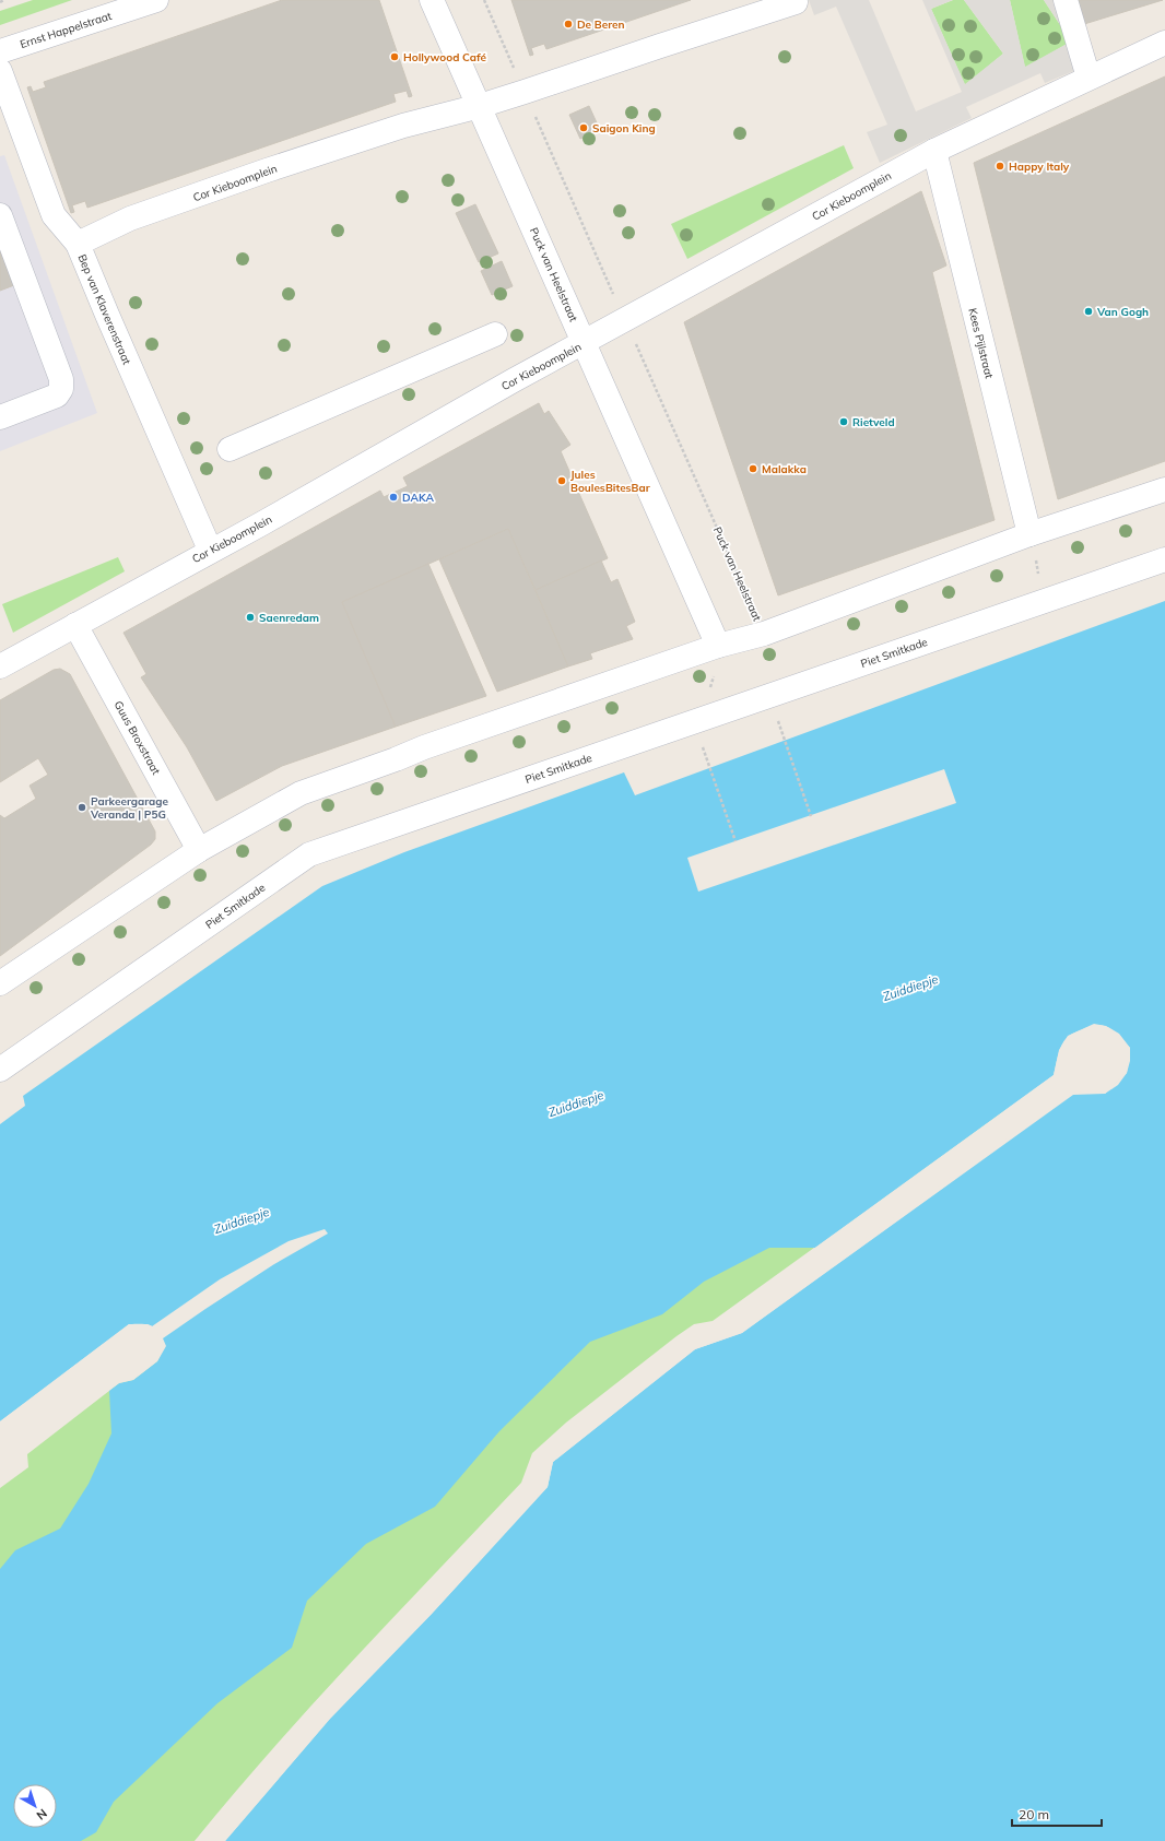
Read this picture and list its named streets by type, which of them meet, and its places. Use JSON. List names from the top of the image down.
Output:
{
  "streets": {
    "street": [
      "Ernst Happelstraat",
      "Cor Kieboomplein",
      "Puck van Heelstraat",
      "Bep van Klaverenstraat",
      "Kees Pijlstraat",
      "Piet Smitkade",
      "Guus Broxstraat"
    ]
  },
  "crossings": [
    ["Cor Kieboomplein", "Puck van Heelstraat"],
    ["Cor Kieboomplein", "Bep van Klaverenstraat"],
    ["Cor Kieboomplein", "Kees Pijlstraat"],
    ["Cor Kieboomplein", "Guus Broxstraat"]
  ],
  "water": ["Zuiddiepje"],
  "places": [
    "De Beren",
    "Hollywood Café",
    "Saigon King",
    "Happy Italy",
    "Van Gogh",
    "Rietveld",
    "Malakka",
    "Jules BoulesBitesBar",
    "DAKA",
    "Saenredam",
    "Parkeergarage Veranda | P5G"
  ],
  "scale_bar": "20 m",
  "north": "bottom right"
}
